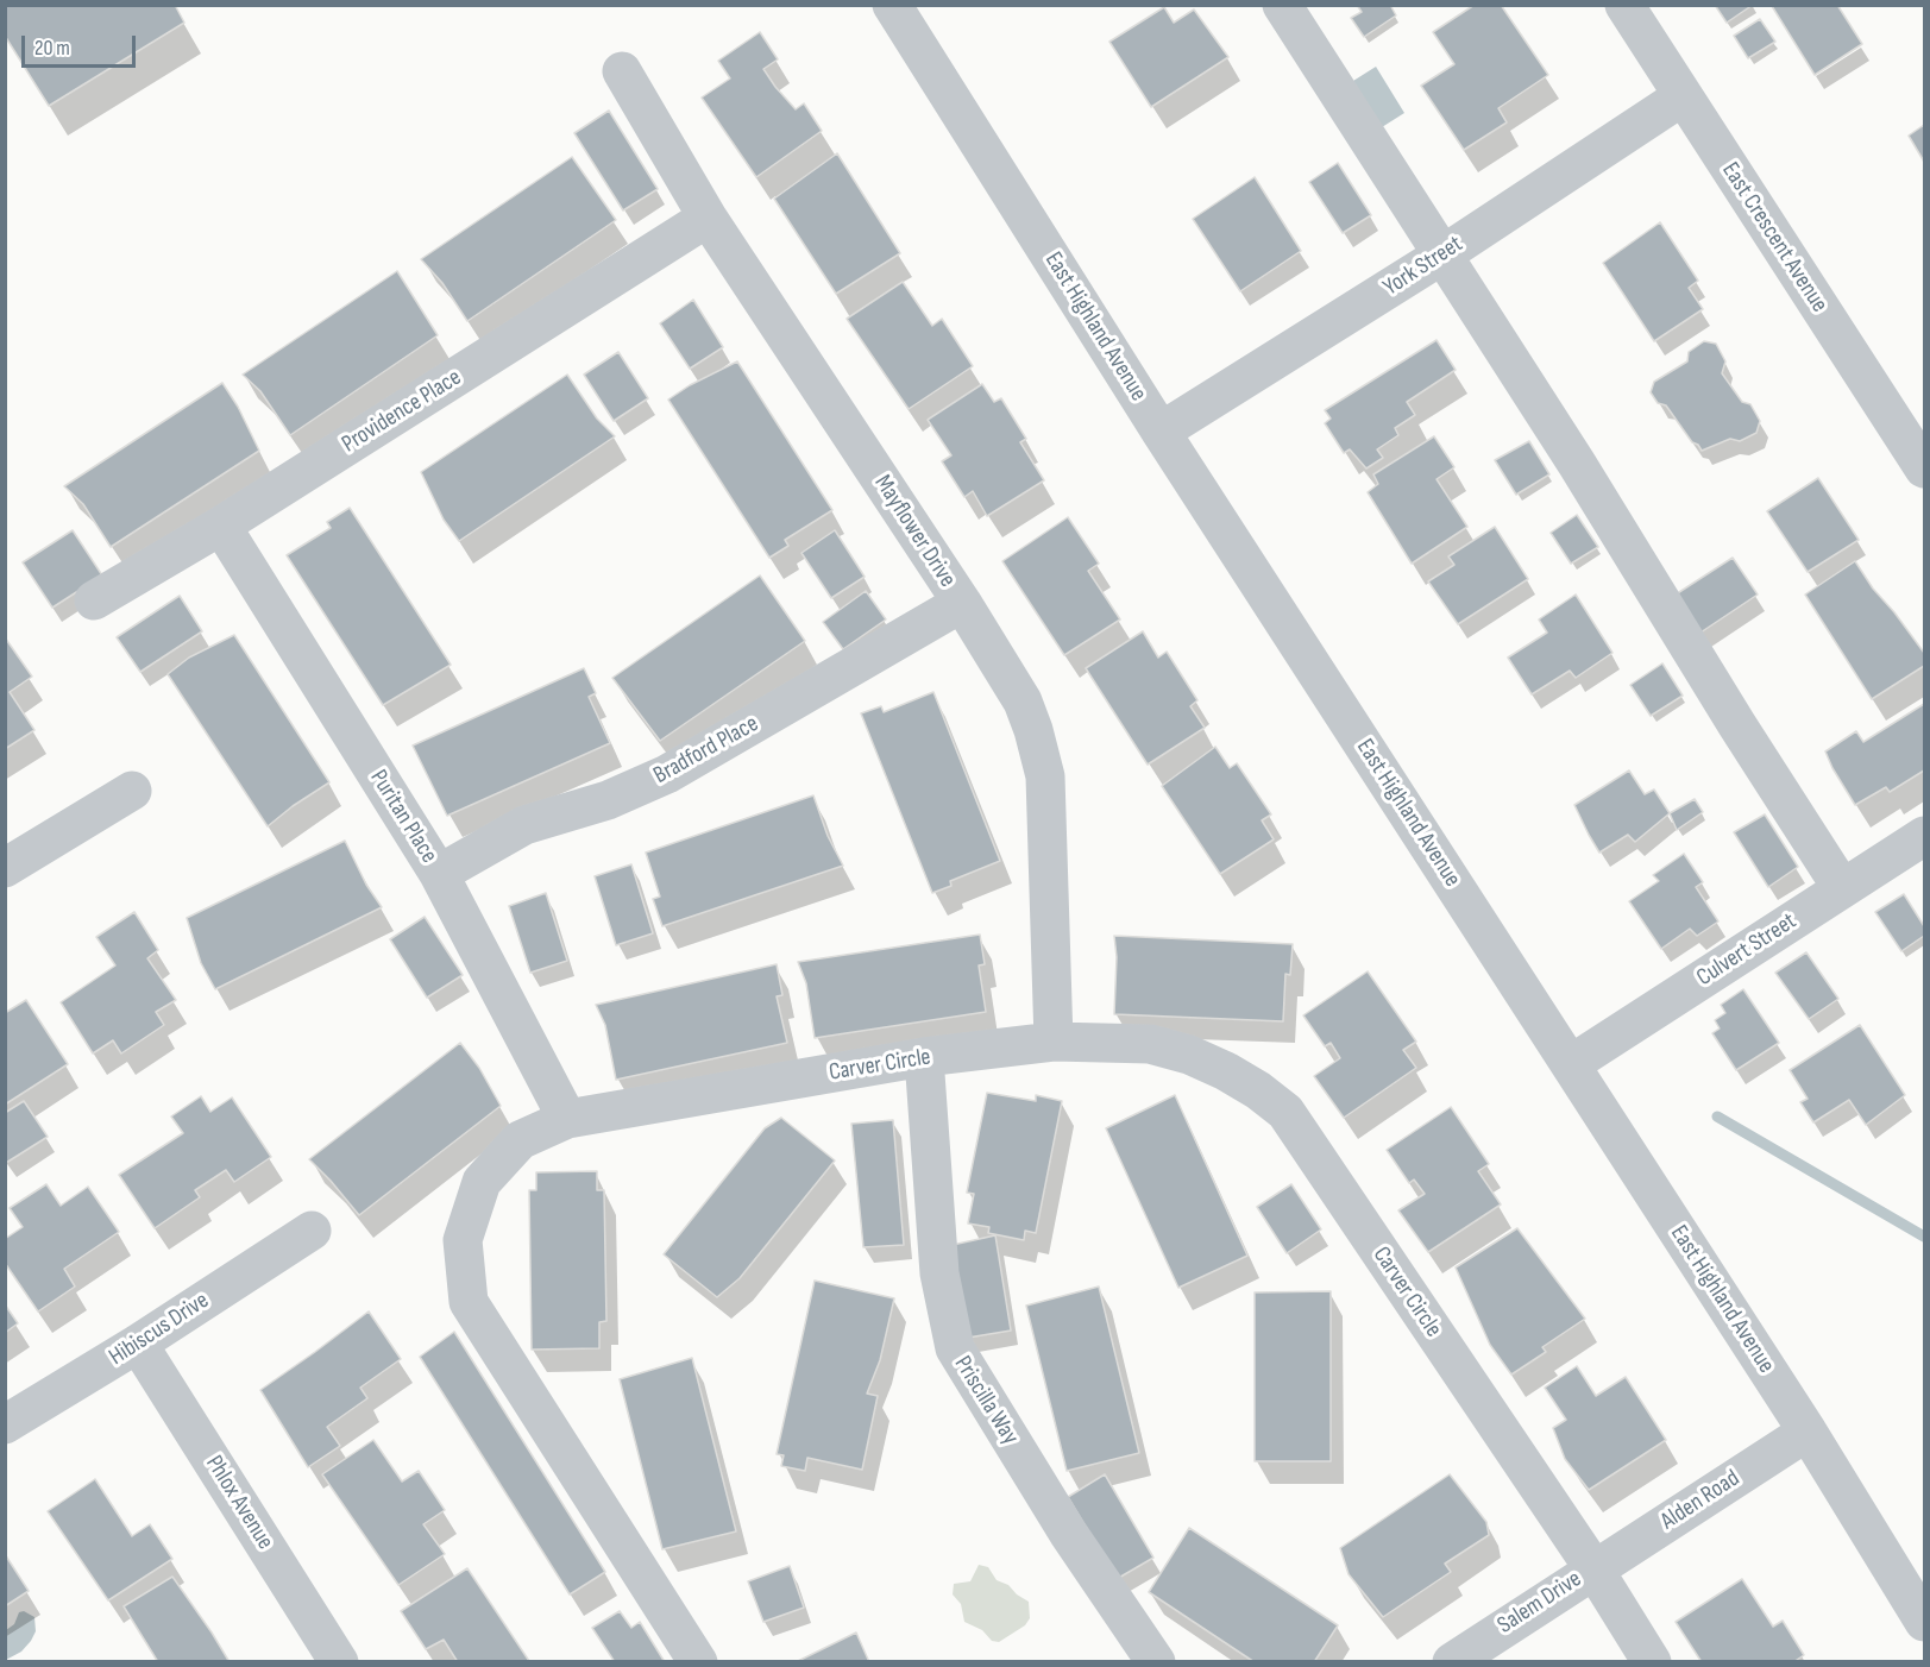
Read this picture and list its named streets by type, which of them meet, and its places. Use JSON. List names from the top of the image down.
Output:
{
  "streets": {
    "street": [
      "East Crescent Avenue",
      "York Street",
      "East Highland Avenue",
      "Providence Place",
      "Mayflower Drive",
      "Bradford Place",
      "Puritan Place",
      "Culvert Street",
      "Carver Circle",
      "Hibiscus Drive",
      "Priscilla Way",
      "Alden Road",
      "Phlox Avenue",
      "Salem Drive"
    ]
  },
  "crossings": [
    ["East Crescent Avenue", "York Street"],
    ["York Street", "East Highland Avenue"],
    ["East Highland Avenue", "Culvert Street"],
    ["East Highland Avenue", "Alden Road"],
    ["Providence Place", "Mayflower Drive"],
    ["Providence Place", "Puritan Place"],
    ["Mayflower Drive", "Bradford Place"],
    ["Mayflower Drive", "Carver Circle"],
    ["Bradford Place", "Puritan Place"],
    ["Puritan Place", "Carver Circle"],
    ["Carver Circle", "Priscilla Way"],
    ["Carver Circle", "Alden Road"],
    ["Carver Circle", "Salem Drive"],
    ["Hibiscus Drive", "Phlox Avenue"],
    ["Alden Road", "Salem Drive"]
  ],
  "scale_bar": "20 m"
}
